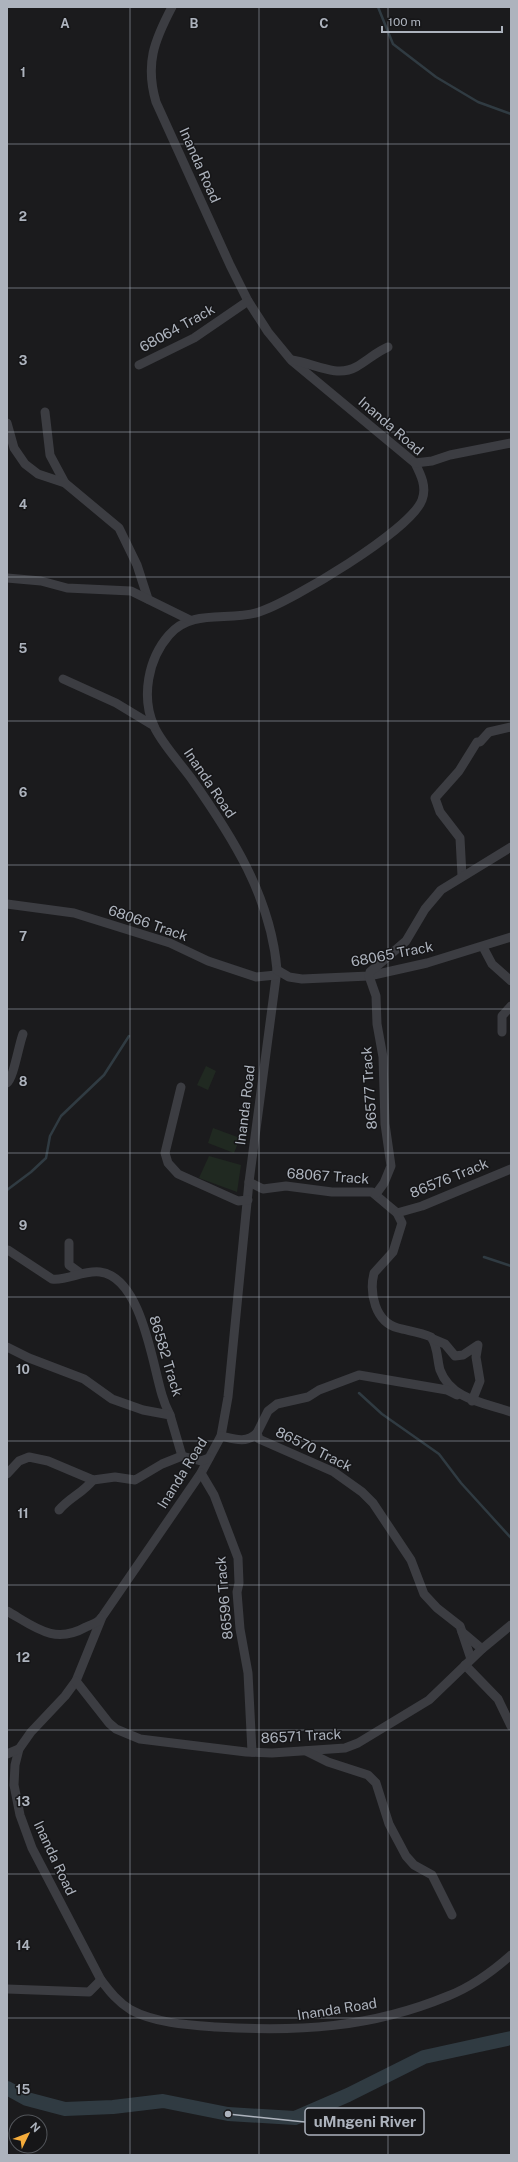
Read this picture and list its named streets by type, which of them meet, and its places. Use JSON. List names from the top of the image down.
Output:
{
  "streets": {
    "street": [
      "Inanda Road",
      "68064 Track",
      "68066 Track",
      "68065 Track",
      "86577 Track",
      "68067 Track",
      "86576 Track",
      "86582 Track",
      "86570 Track",
      "86596 Track",
      "86571 Track"
    ]
  },
  "crossings": [
    ["Inanda Road", "68064 Track"],
    ["Inanda Road", "68066 Track"],
    ["Inanda Road", "68065 Track"],
    ["Inanda Road", "68067 Track"],
    ["Inanda Road", "86570 Track"],
    ["Inanda Road", "86596 Track"],
    ["Inanda Road", "86571 Track"],
    ["68066 Track", "68065 Track"],
    ["68065 Track", "86577 Track"],
    ["86577 Track", "68067 Track"],
    ["68067 Track", "86576 Track"],
    ["86570 Track", "86571 Track"],
    ["86596 Track", "86571 Track"]
  ],
  "places": ["uMngeni River"],
  "scale_bar": "100 m",
  "north": "top right",
  "grid": {
    "columns": ["A", "B", "C"],
    "rows": [
      "1",
      "2",
      "3",
      "4",
      "5",
      "6",
      "7",
      "8",
      "9",
      "10",
      "11",
      "12",
      "13",
      "14",
      "15"
    ]
  }
}
